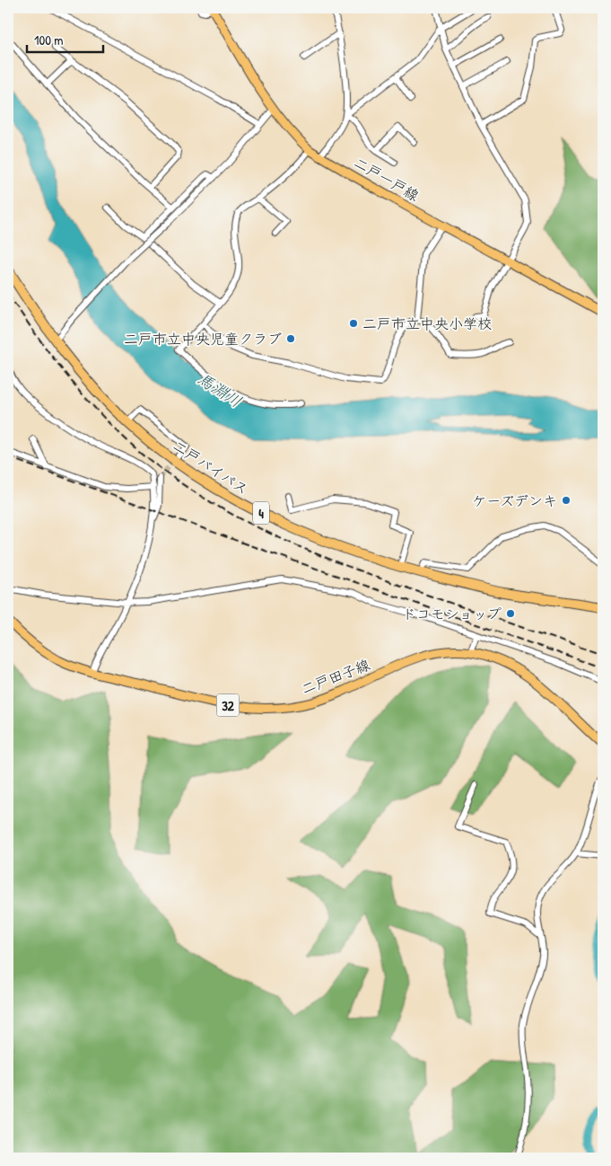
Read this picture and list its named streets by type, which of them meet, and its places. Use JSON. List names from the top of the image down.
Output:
{
  "streets": {
    "highway": ["二戸バイパス", "4"],
    "main road": ["二戸一戸線", "二戸田子線", "32"]
  },
  "water": ["馬淵川"],
  "places": [
    "二戸市立中央小学校",
    "二戸市立中央児童クラブ",
    "ケーズデンキ",
    "ドコモショップ"
  ],
  "scale_bar": "100 m"
}
